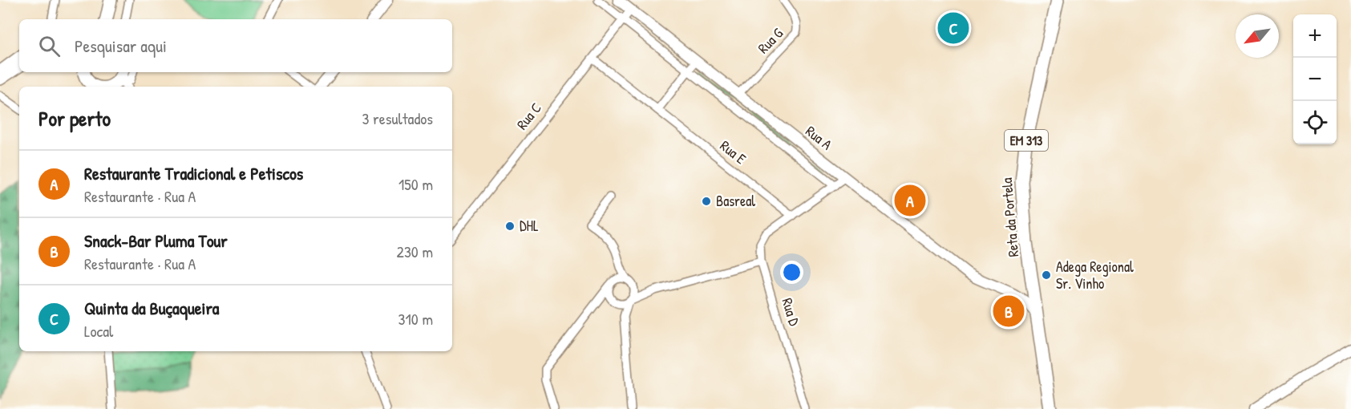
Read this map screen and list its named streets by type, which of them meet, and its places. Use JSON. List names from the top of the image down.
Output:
{
  "streets": {
    "main road": ["EM 313", "Reta da Portela"],
    "street": [
      "Rua G",
      "Rua C",
      "Rua A",
      "Rua E",
      "Rua D"
    ]
  },
  "crossings": [
    ["Rua G", "Rua A"],
    ["Rua C", "Rua A"],
    ["Rua C", "Rua E"],
    ["Rua A", "Rua D"],
    ["EM 313", "Reta da Portela"],
    ["Rua E", "Rua D"]
  ],
  "places": ["Basreal", "DHL", "Adega Regional Sr. Vinho"],
  "north": "bottom left",
  "page": {
    "pins": ["C", "A", "B"],
    "map_buttons": ["+", "−"],
    "search": "Pesquisar aqui",
    "heading": ["Por perto", "3 resultados"],
    "list": [
      {
        "mark": "A",
        "name": "Restaurante Tradicional e Petiscos",
        "note": "Restaurante · Rua A",
        "value": "150 m"
      },
      {
        "mark": "B",
        "name": "Snack-Bar Pluma Tour",
        "note": "Restaurante · Rua A",
        "value": "230 m"
      },
      {
        "mark": "C",
        "name": "Quinta da Buçaqueira",
        "note": "Local",
        "value": "310 m"
      }
    ]
  }
}
